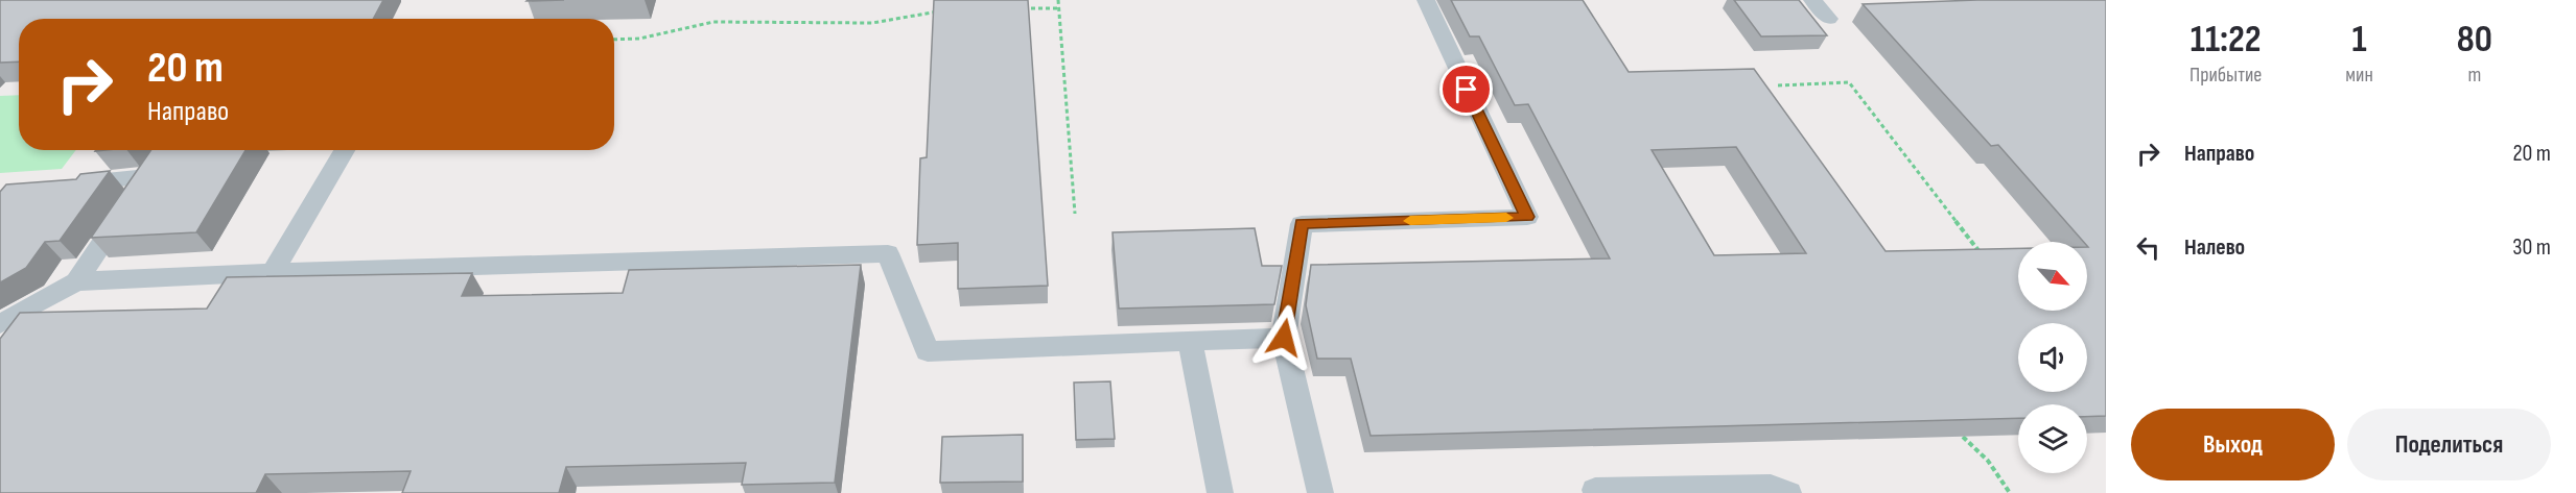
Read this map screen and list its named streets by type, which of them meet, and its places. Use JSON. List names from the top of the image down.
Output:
{
  "north": "bottom right",
  "page": {
    "eta": [
      "11:22",
      "Прибытие",
      "1",
      "мин",
      "80",
      "m"
    ],
    "turn": ["20 m", "Направо"],
    "list": [
      {
        "name": "Направо",
        "value": "20 m"
      },
      {
        "name": "Налево",
        "value": "30 m"
      }
    ],
    "buttons": ["Выход", "Поделиться"]
  }
}
